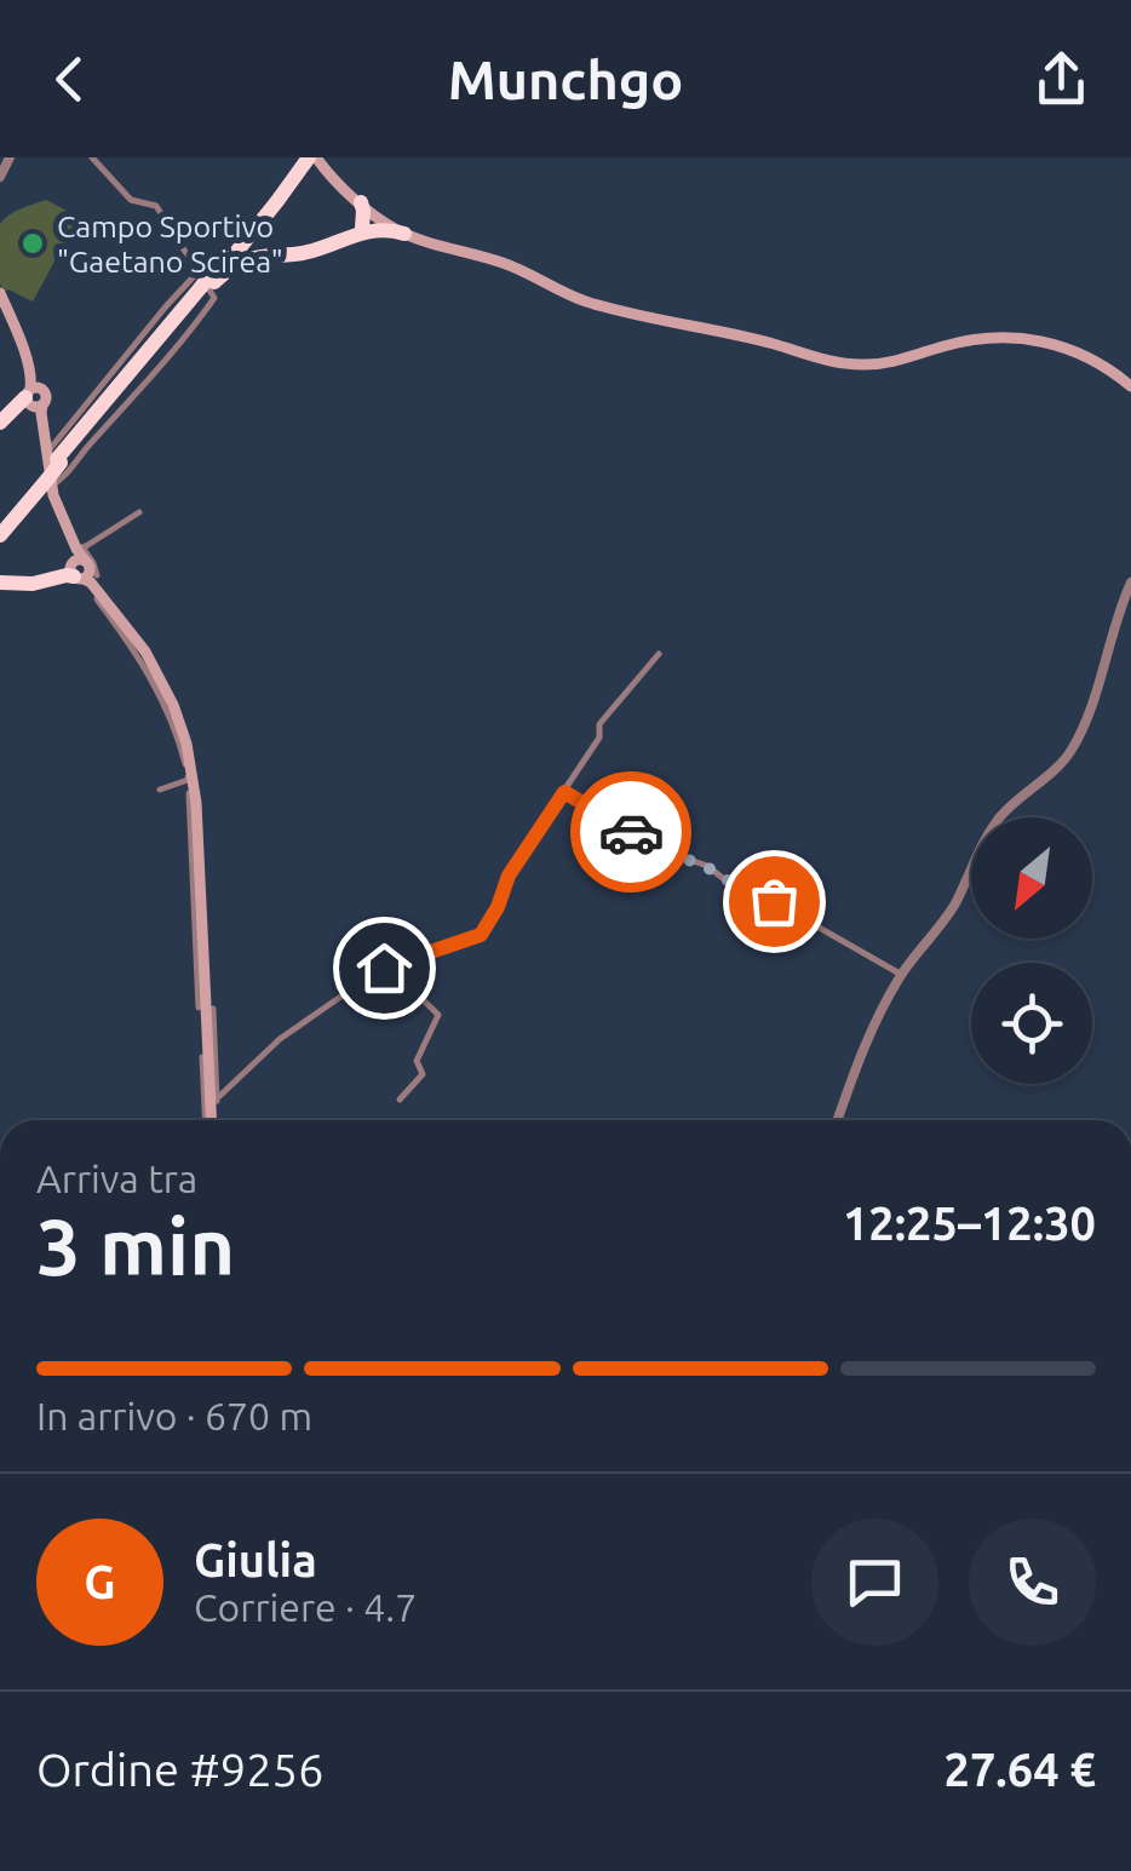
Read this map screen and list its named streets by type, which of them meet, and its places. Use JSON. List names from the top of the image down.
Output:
{
  "places": ["Campo Sportivo \"Gaetano Scirea\""],
  "north": "bottom left",
  "page": {
    "header": "Munchgo",
    "heading": ["3 min", "Arriva tra", "12:25–12:30"],
    "panel": [
      "Giulia",
      "Corriere · 4.7",
      "Ordine #9256",
      "27.64 €"
    ],
    "bar": "In arrivo · 670 m",
    "round": "G"
  }
}
